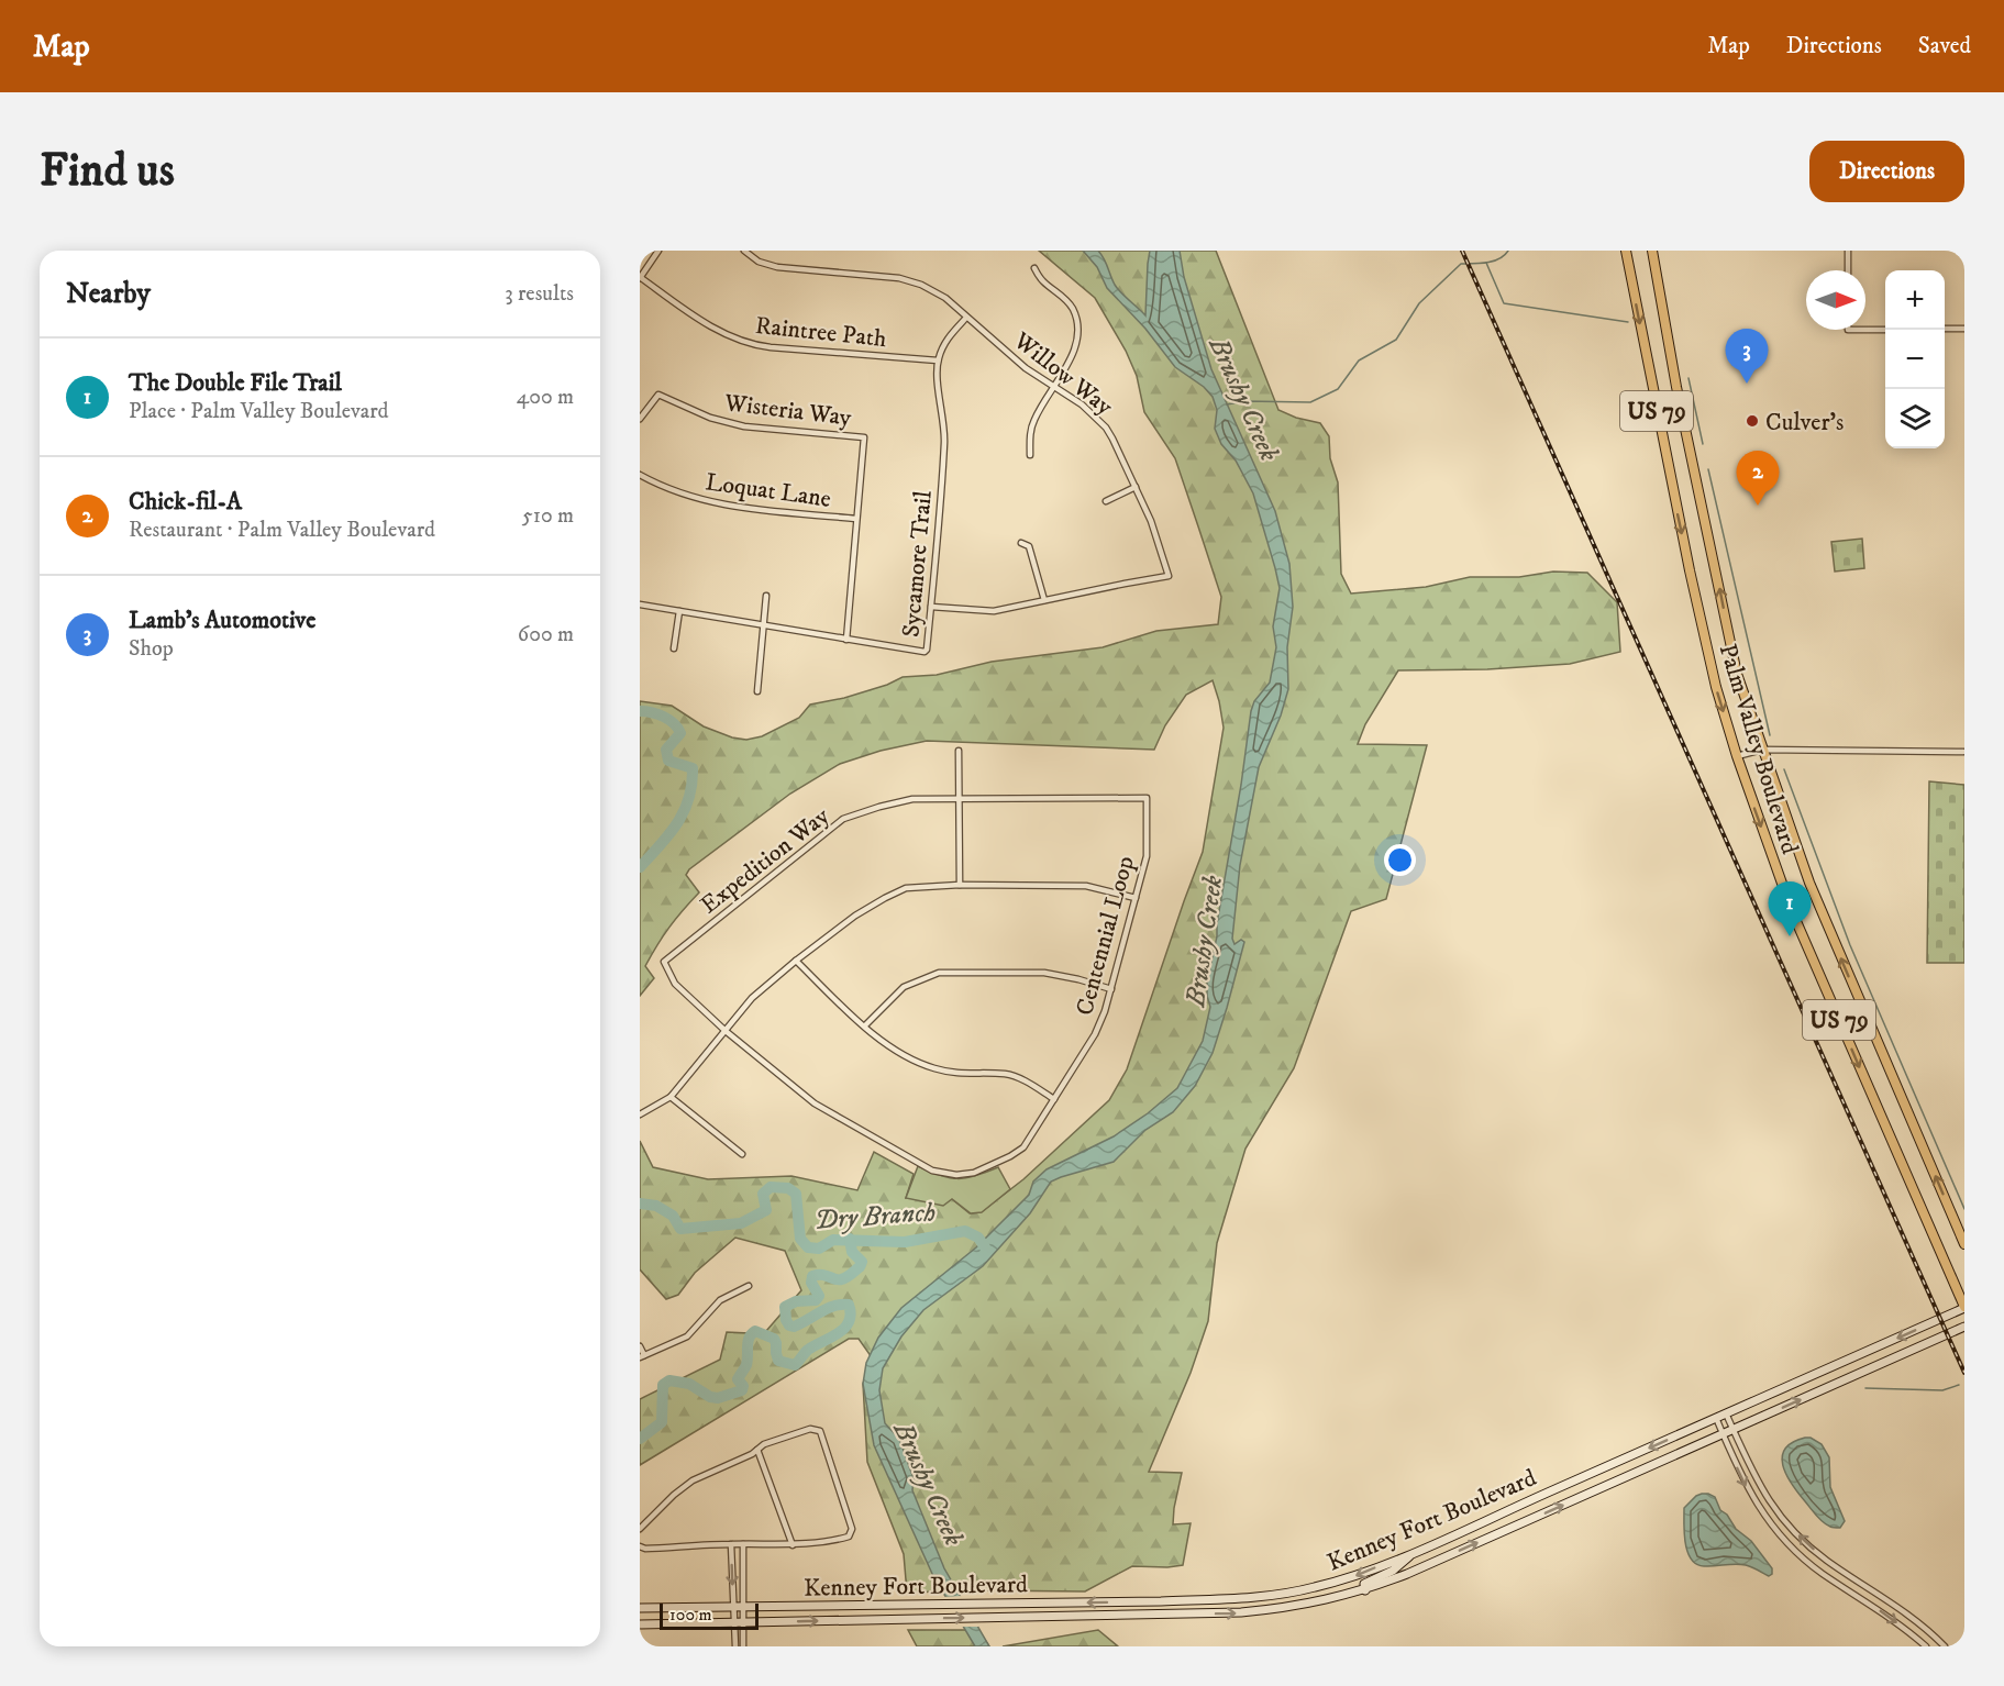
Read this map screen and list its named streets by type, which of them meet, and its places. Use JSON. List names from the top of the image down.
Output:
{
  "streets": {
    "highway": ["US 79", "Palm Valley Boulevard"],
    "main road": ["Kenney Fort Boulevard"],
    "street": [
      "Raintree Path",
      "Willow Way",
      "Wisteria Way",
      "Loquat Lane",
      "Sycamore Trail",
      "Expedition Way",
      "Centennial Loop"
    ]
  },
  "crossings": [
    ["Raintree Path", "Sycamore Trail"],
    ["Willow Way", "Sycamore Trail"],
    ["Wisteria Way", "Loquat Lane"],
    ["Wisteria Way", "Sycamore Trail"],
    ["Palm Valley Boulevard", "Kenney Fort Boulevard"],
    ["Expedition Way", "Centennial Loop"]
  ],
  "water": ["Brushy Creek", "Dry Branch"],
  "places": ["Culver's"],
  "scale_bar": "100 m",
  "north": "right",
  "page": {
    "header": "Map",
    "nav": ["Map", "Directions", "Saved"],
    "buttons": "Directions",
    "title": "Find us",
    "heading": ["Nearby", "3 results"],
    "map_buttons": ["+", "−"],
    "pins": ["3", "2", "1"],
    "list": [
      {
        "mark": "1",
        "name": "The Double File Trail",
        "note": "Place · Palm Valley Boulevard",
        "value": "400 m"
      },
      {
        "mark": "2",
        "name": "Chick-fil-A",
        "note": "Restaurant · Palm Valley Boulevard",
        "value": "510 m"
      },
      {
        "mark": "3",
        "name": "Lamb's Automotive",
        "note": "Shop",
        "value": "600 m"
      }
    ],
    "scale": "100 m"
  }
}
